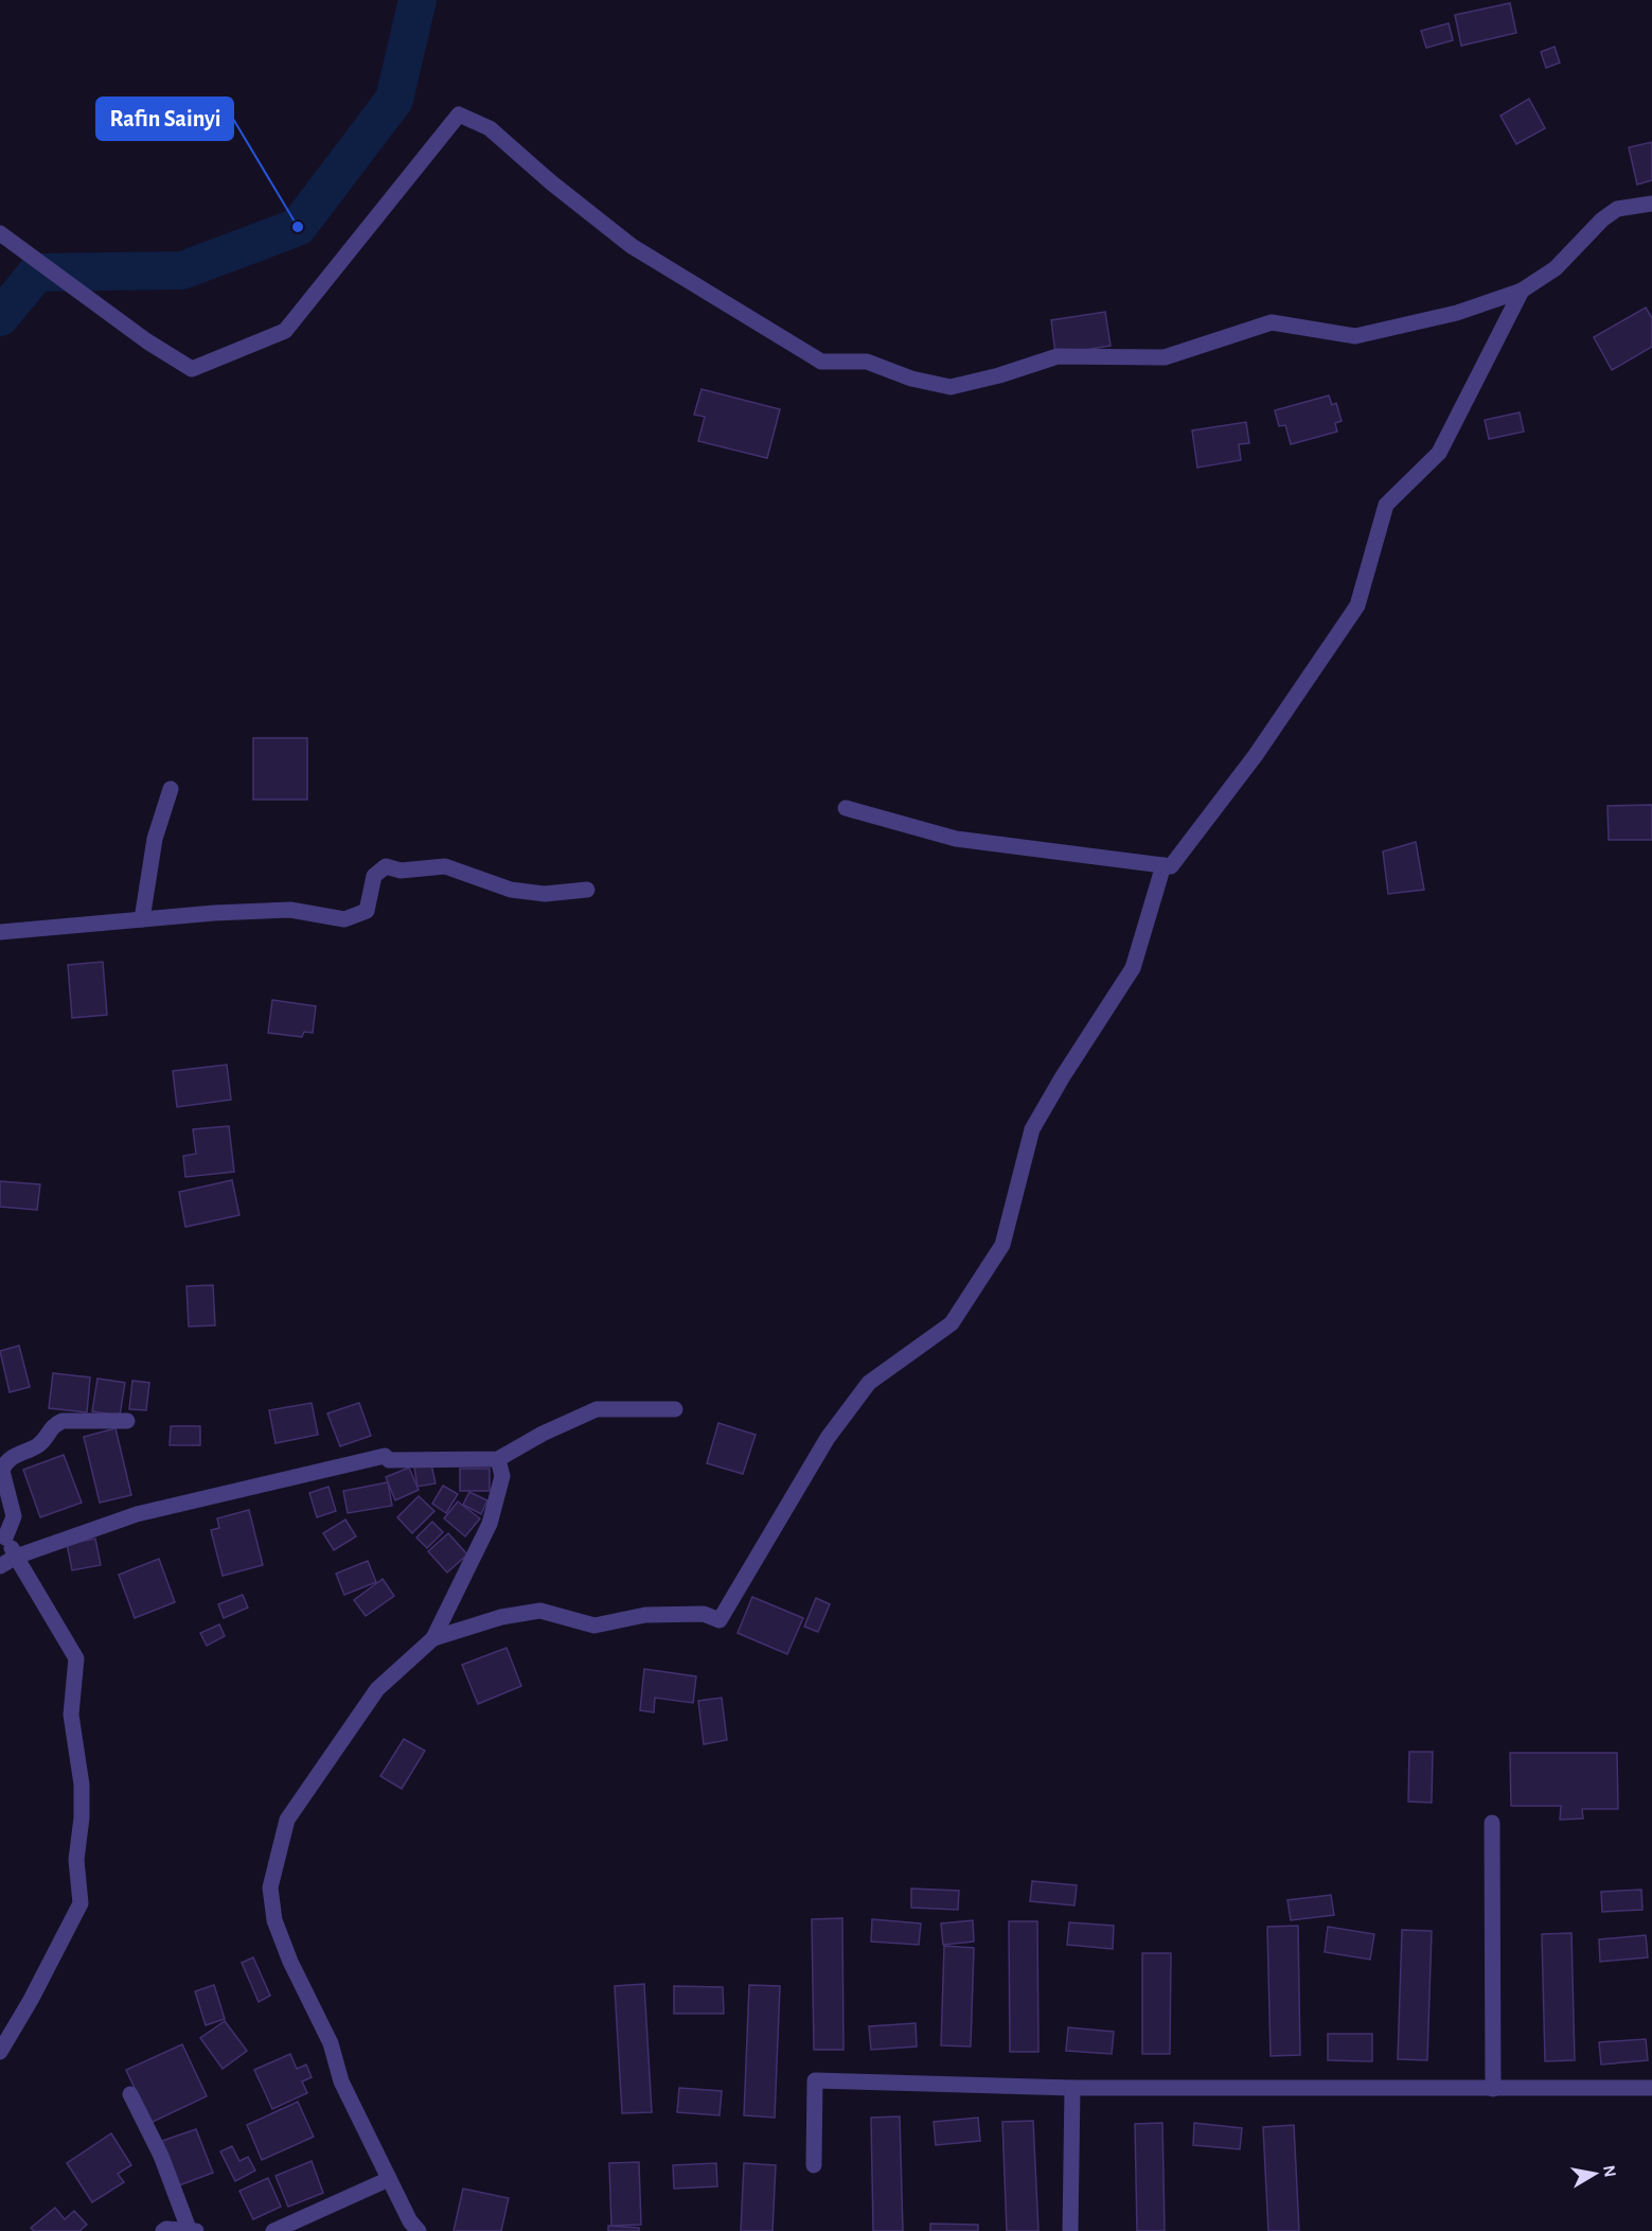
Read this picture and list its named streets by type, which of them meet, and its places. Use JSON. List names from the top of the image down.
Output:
{
  "places": ["Rafin Sainyi"],
  "north": "right"
}
